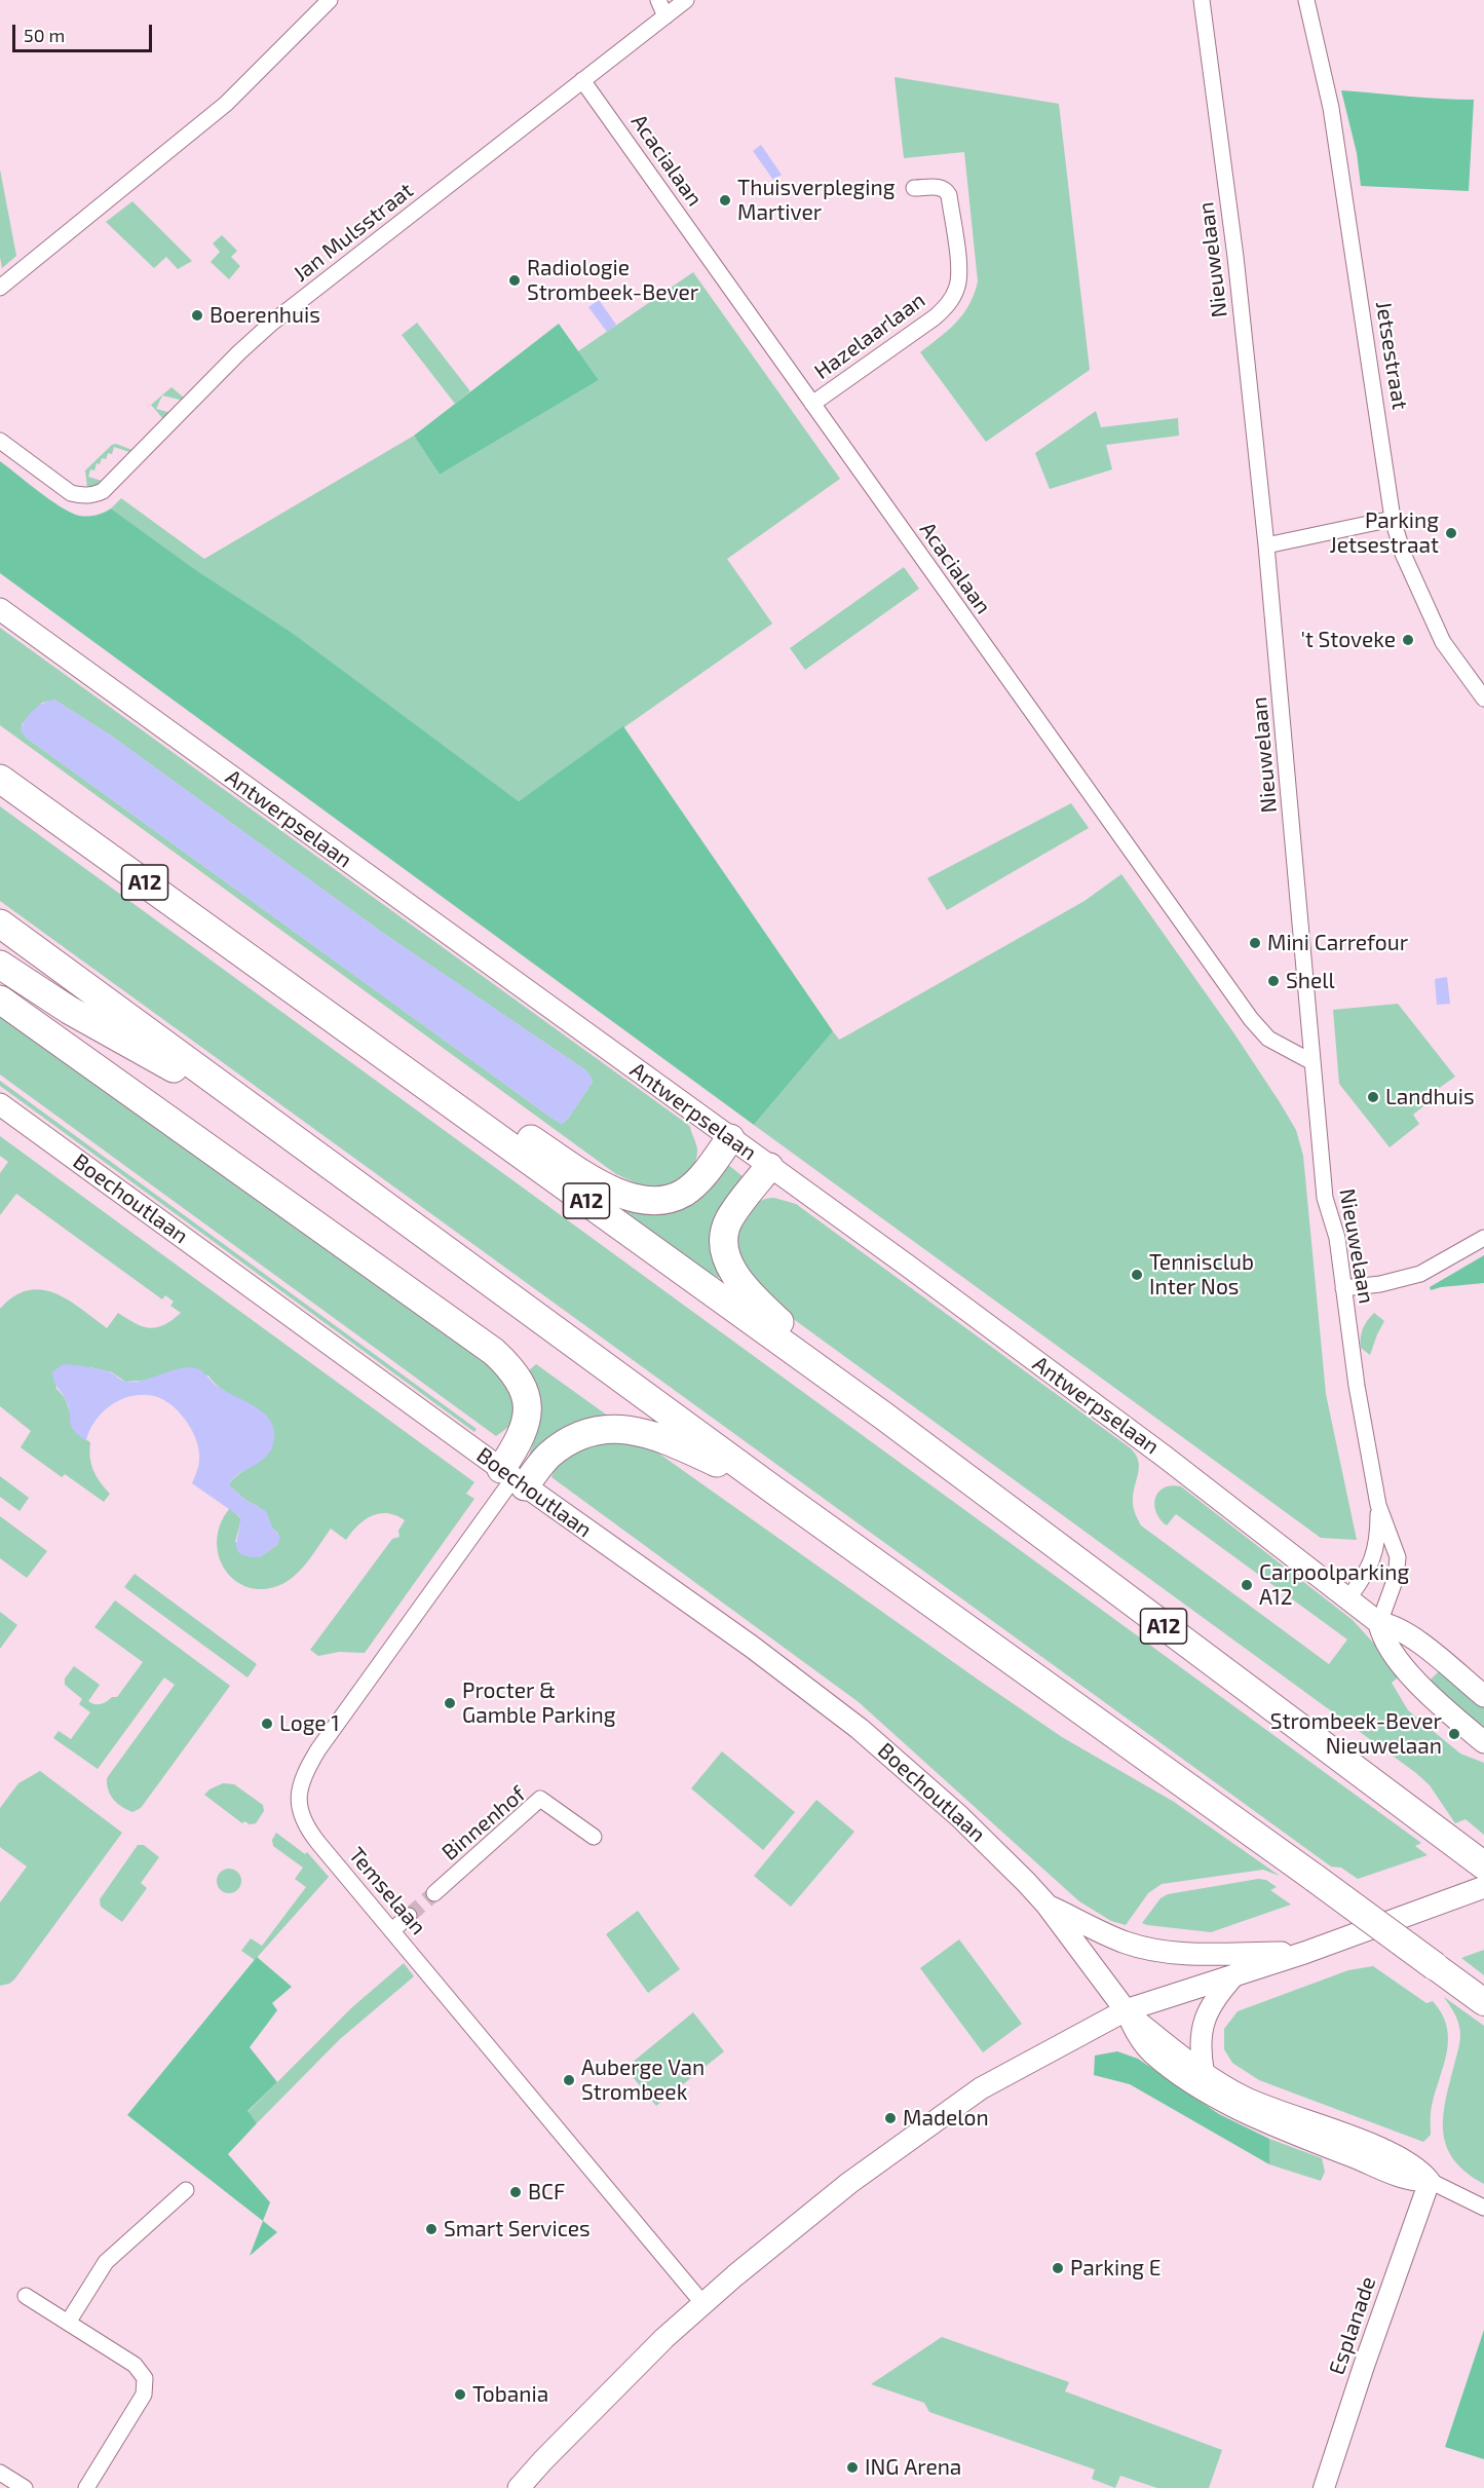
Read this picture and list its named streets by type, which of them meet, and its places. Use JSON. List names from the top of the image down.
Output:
{
  "streets": {
    "highway": ["A12"],
    "main road": ["Antwerpselaan", "Boechoutlaan"],
    "street": [
      "Acacialaan",
      "Jan Mulsstraat",
      "Nieuwelaan",
      "Hazelaarlaan",
      "Jetsestraat",
      "Binnenhof",
      "Temselaan",
      "Esplanade"
    ]
  },
  "crossings": [
    ["Acacialaan", "Jan Mulsstraat"],
    ["Acacialaan", "Nieuwelaan"],
    ["Acacialaan", "Hazelaarlaan"],
    ["Nieuwelaan", "Antwerpselaan"],
    ["Boechoutlaan", "Temselaan"]
  ],
  "places": [
    "Thuisverpleging Martiver",
    "Radiologie Strombeek-Bever",
    "Boerenhuis",
    "Parking Jetsestraat",
    "'t Stoveke",
    "Mini Carrefour",
    "Shell",
    "Landhuis",
    "Tennisclub Inter Nos",
    "Carpoolparking A12",
    "Procter & Gamble Parking",
    "Loge 1",
    "Strombeek-Bever Nieuwelaan",
    "Auberge Van Strombeek",
    "Madelon",
    "BCF",
    "Smart Services",
    "Parking E",
    "Tobania",
    "ING Arena"
  ],
  "scale_bar": "50 m"
}
